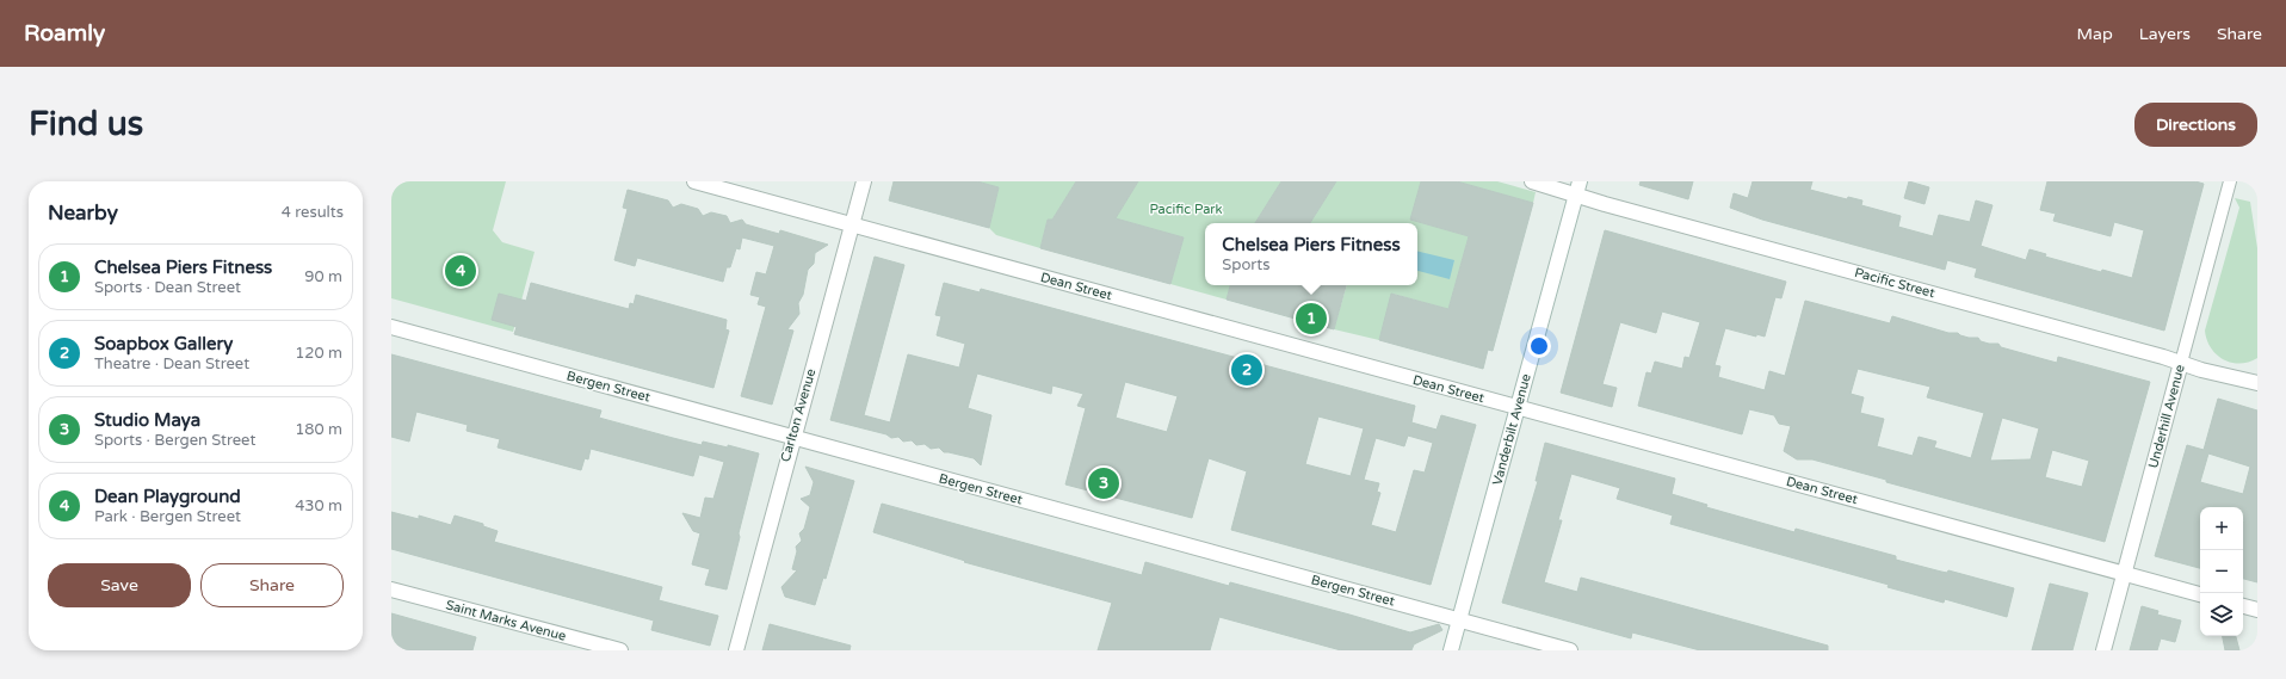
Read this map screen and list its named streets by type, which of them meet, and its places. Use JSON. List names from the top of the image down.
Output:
{
  "streets": {
    "street": [
      "Pacific Street",
      "Dean Street",
      "Bergen Street",
      "Carlton Avenue",
      "Underhill Avenue",
      "Vanderbilt Avenue",
      "Saint Marks Avenue"
    ]
  },
  "crossings": [
    ["Pacific Street", "Underhill Avenue"],
    ["Pacific Street", "Vanderbilt Avenue"],
    ["Dean Street", "Carlton Avenue"],
    ["Dean Street", "Underhill Avenue"],
    ["Dean Street", "Vanderbilt Avenue"],
    ["Bergen Street", "Carlton Avenue"],
    ["Bergen Street", "Vanderbilt Avenue"]
  ],
  "parks": ["Pacific Park"],
  "page": {
    "header": "Roamly",
    "nav": ["Map", "Layers", "Share"],
    "buttons": [
      "Directions",
      ["Save", "Share"]
    ],
    "title": "Find us",
    "heading": ["Nearby", "4 results"],
    "popup": ["Chelsea Piers Fitness", "Sports"],
    "list": [
      {
        "mark": "1",
        "name": "Chelsea Piers Fitness",
        "note": "Sports · Dean Street",
        "value": "90 m"
      },
      {
        "mark": "2",
        "name": "Soapbox Gallery",
        "note": "Theatre · Dean Street",
        "value": "120 m"
      },
      {
        "mark": "3",
        "name": "Studio Maya",
        "note": "Sports · Bergen Street",
        "value": "180 m"
      },
      {
        "mark": "4",
        "name": "Dean Playground",
        "note": "Park · Bergen Street",
        "value": "430 m"
      }
    ],
    "pins": [
      "4",
      "1",
      "2",
      "3"
    ],
    "map_buttons": ["+", "−"]
  }
}
